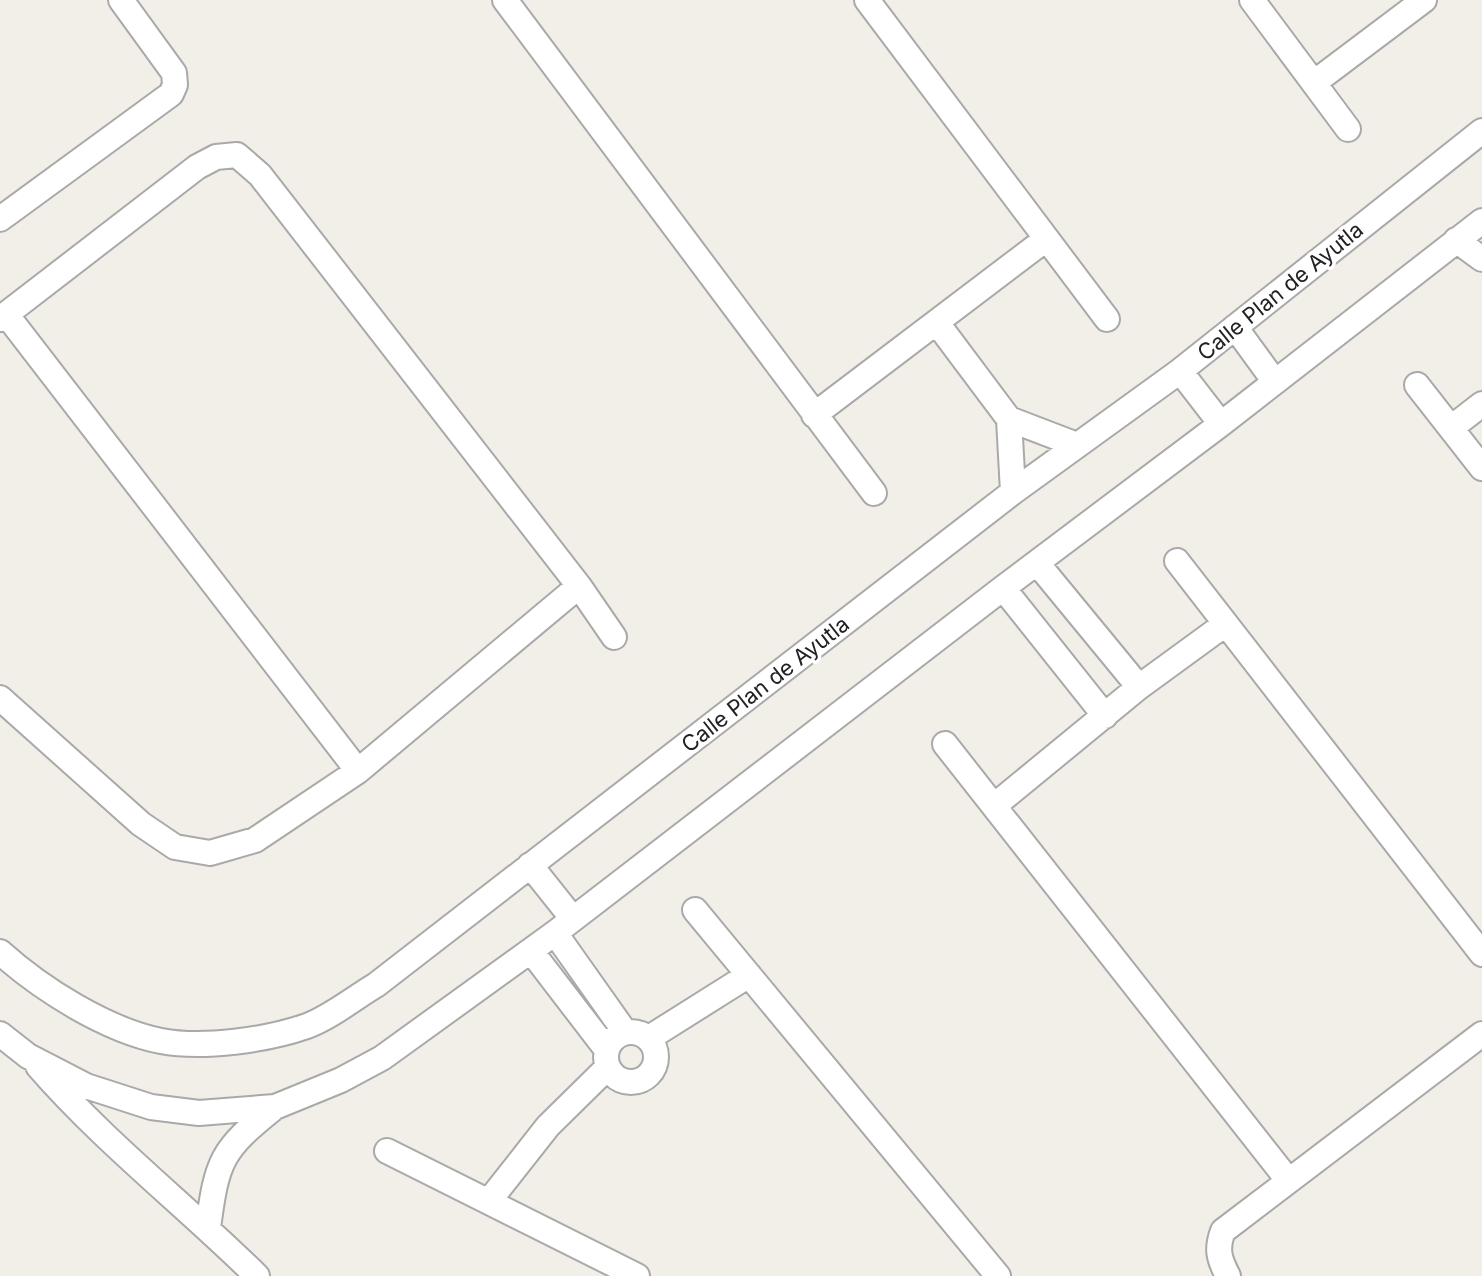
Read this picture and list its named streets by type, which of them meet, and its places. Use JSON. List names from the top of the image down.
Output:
{
  "streets": {
    "street": ["Calle Plan de Ayutla"]
  }
}
